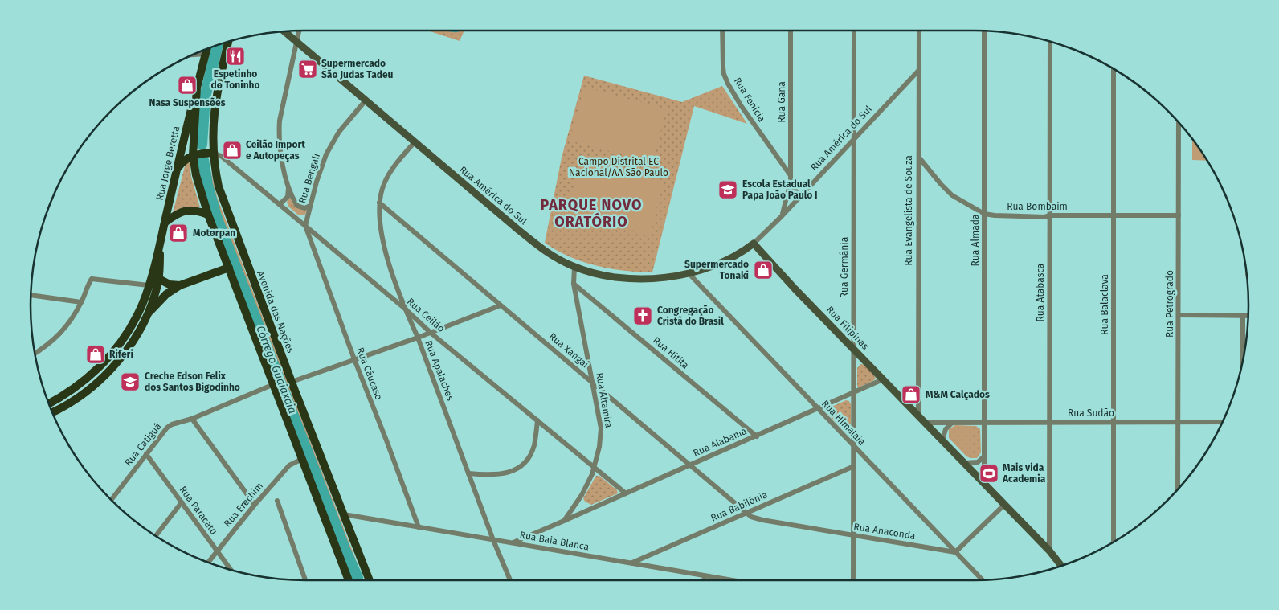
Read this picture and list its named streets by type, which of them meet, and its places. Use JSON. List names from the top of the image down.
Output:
{
  "streets": {
    "main road": [
      "Rua América do Sul",
      "Rua Jorge Beretta",
      "Avenida das Nações",
      "Rua Filipinas"
    ],
    "street": [
      "Rua Fenícia",
      "Rua Gana",
      "Rua Bengali",
      "Rua Bombaim",
      "Rua Evangelista de Souza",
      "Rua Almada",
      "Rua Germânia",
      "Rua Atabasca",
      "Rua Petrogrado",
      "Rua Balaclava",
      "Rua Ceilão",
      "Rua Xangai",
      "Rua Hitita",
      "Rua Apalaches",
      "Rua Cáucaso",
      "Rua Altamira",
      "Rua Sudão",
      "Rua Himalaia",
      "Rua Alabama",
      "Rua Catiguá",
      "Rua Erechim",
      "Rua Babilônia",
      "Rua Paracatu",
      "Rua Anaconda",
      "Rua Baia Blanca"
    ]
  },
  "crossings": [
    ["Rua Fenícia", "Rua Gana"],
    ["Rua Gana", "Rua América do Sul"],
    ["Rua América do Sul", "Rua Bengali"],
    ["Rua América do Sul", "Rua Evangelista de Souza"],
    ["Rua América do Sul", "Rua Germânia"],
    ["Rua América do Sul", "Rua Filipinas"],
    ["Rua América do Sul", "Rua Apalaches"],
    ["Rua América do Sul", "Rua Altamira"],
    ["Rua América do Sul", "Rua Himalaia"],
    ["Rua Bengali", "Rua Ceilão"],
    ["Rua Bengali", "Rua Cáucaso"],
    ["Rua Bombaim", "Rua Evangelista de Souza"],
    ["Rua Bombaim", "Rua Almada"],
    ["Rua Bombaim", "Rua Atabasca"],
    ["Rua Bombaim", "Rua Petrogrado"],
    ["Rua Bombaim", "Rua Balaclava"],
    ["Rua Evangelista de Souza", "Rua Filipinas"],
    ["Rua Almada", "Rua Sudão"],
    ["Rua Germânia", "Rua Filipinas"],
    ["Rua Germânia", "Rua Himalaia"],
    ["Rua Germânia", "Rua Alabama"],
    ["Rua Germânia", "Rua Babilônia"],
    ["Rua Germânia", "Rua Anaconda"],
    ["Rua Atabasca", "Rua Sudão"],
    ["Rua Petrogrado", "Rua Sudão"],
    ["Rua Balaclava", "Rua Sudão"],
    ["Avenida das Nações", "Rua Ceilão"],
    ["Avenida das Nações", "Rua Baia Blanca"],
    ["Rua Ceilão", "Rua Apalaches"],
    ["Rua Ceilão", "Rua Cáucaso"],
    ["Rua Ceilão", "Rua Altamira"],
    ["Rua Ceilão", "Rua Alabama"],
    ["Rua Filipinas", "Rua Alabama"],
    ["Rua Xangai", "Rua Apalaches"],
    ["Rua Xangai", "Rua Altamira"],
    ["Rua Xangai", "Rua Alabama"],
    ["Rua Xangai", "Rua Babilônia"],
    ["Rua Xangai", "Rua Anaconda"],
    ["Rua Hitita", "Rua Altamira"],
    ["Rua Hitita", "Rua Alabama"],
    ["Rua Apalaches", "Rua Baia Blanca"],
    ["Rua Cáucaso", "Rua Baia Blanca"],
    ["Rua Altamira", "Rua Alabama"],
    ["Rua Himalaia", "Rua Alabama"],
    ["Rua Himalaia", "Rua Anaconda"],
    ["Rua Catiguá", "Rua Paracatu"],
    ["Rua Erechim", "Rua Paracatu"],
    ["Rua Babilônia", "Rua Anaconda"],
    ["Rua Babilônia", "Rua Baia Blanca"]
  ],
  "districts": ["PARQUE NOVO ORATÓRIO"],
  "water": ["Córrego Guaiaxaia"],
  "parks": ["Campo Distrital EC Nacional/AA São Paulo"],
  "places": {
    "restaurant": ["Espetinho do Toninho"],
    "supermarket": ["Supermercado São Judas Tadeu"],
    "shop": [
      "Nasa Suspensões",
      "Ceilão Import e Autopeças",
      "Motorpan",
      "Supermercado Tonaki",
      "Riferi",
      "M&M Calçados"
    ],
    "school or university": ["Escola Estadual Papa João Paulo I", "Creche Edson Felix dos Santos Bigodinho"],
    "church": ["Congregação Cristã do Brasil"],
    "sports": ["Mais vida Academia"]
  }
}
